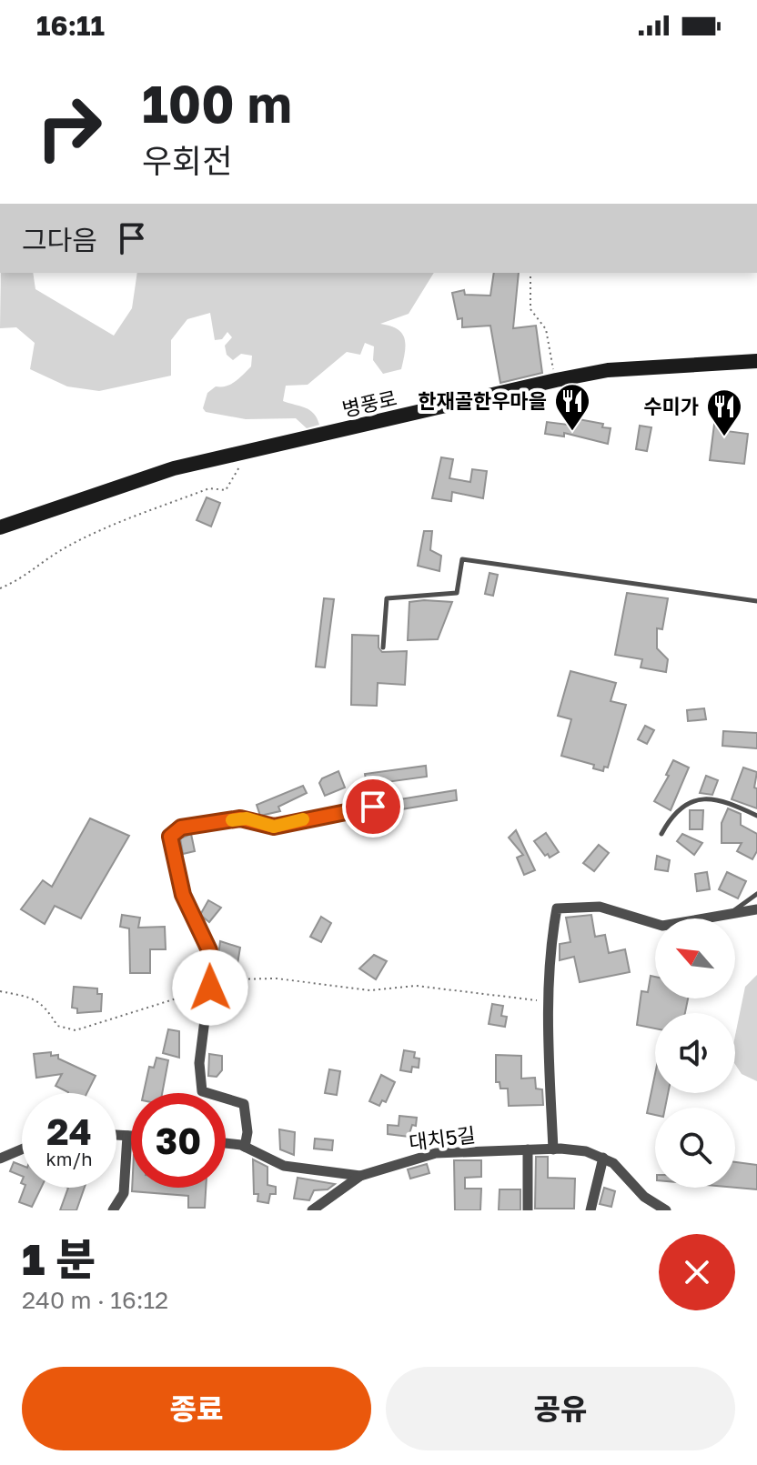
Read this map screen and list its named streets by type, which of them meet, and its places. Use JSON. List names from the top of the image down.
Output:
{
  "streets": {
    "main road": ["병풍로"],
    "street": ["대치5길"]
  },
  "places": {
    "restaurant": ["한재골한우마을", "수미가"]
  },
  "north": "top left",
  "page": {
    "status": "16:11",
    "turn": ["100 m", "우회전"],
    "then": "그다음",
    "speed": "24 km/h",
    "limit": "30",
    "heading": ["1 분", "240 m · 16:12"],
    "buttons": ["종료", "공유"]
  }
}
